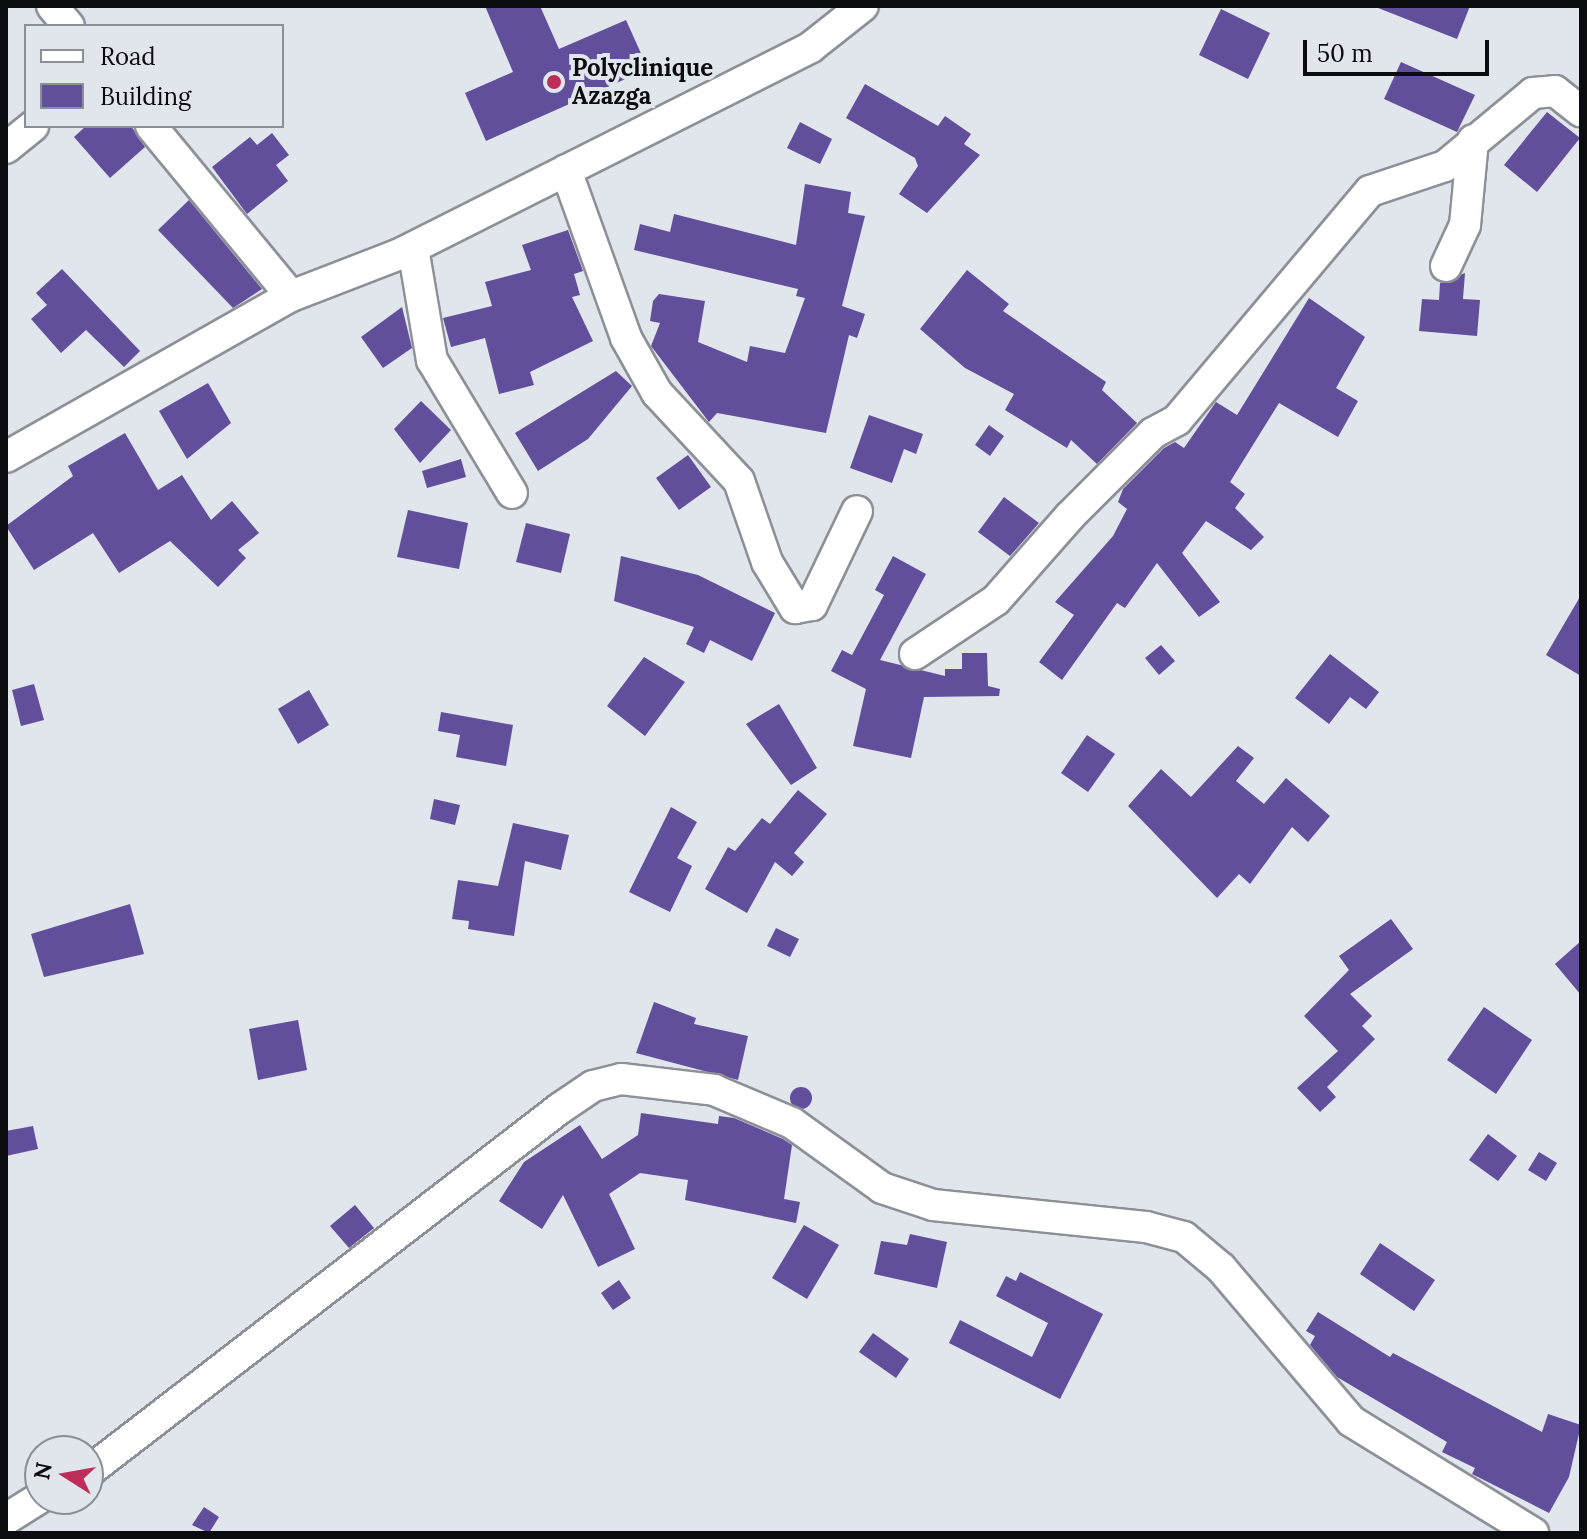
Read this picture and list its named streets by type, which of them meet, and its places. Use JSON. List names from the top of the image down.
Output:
{
  "places": ["Polyclinique Azazga"],
  "legend": ["Road", "Building"],
  "scale_bar": "50 m",
  "north": "left"
}
